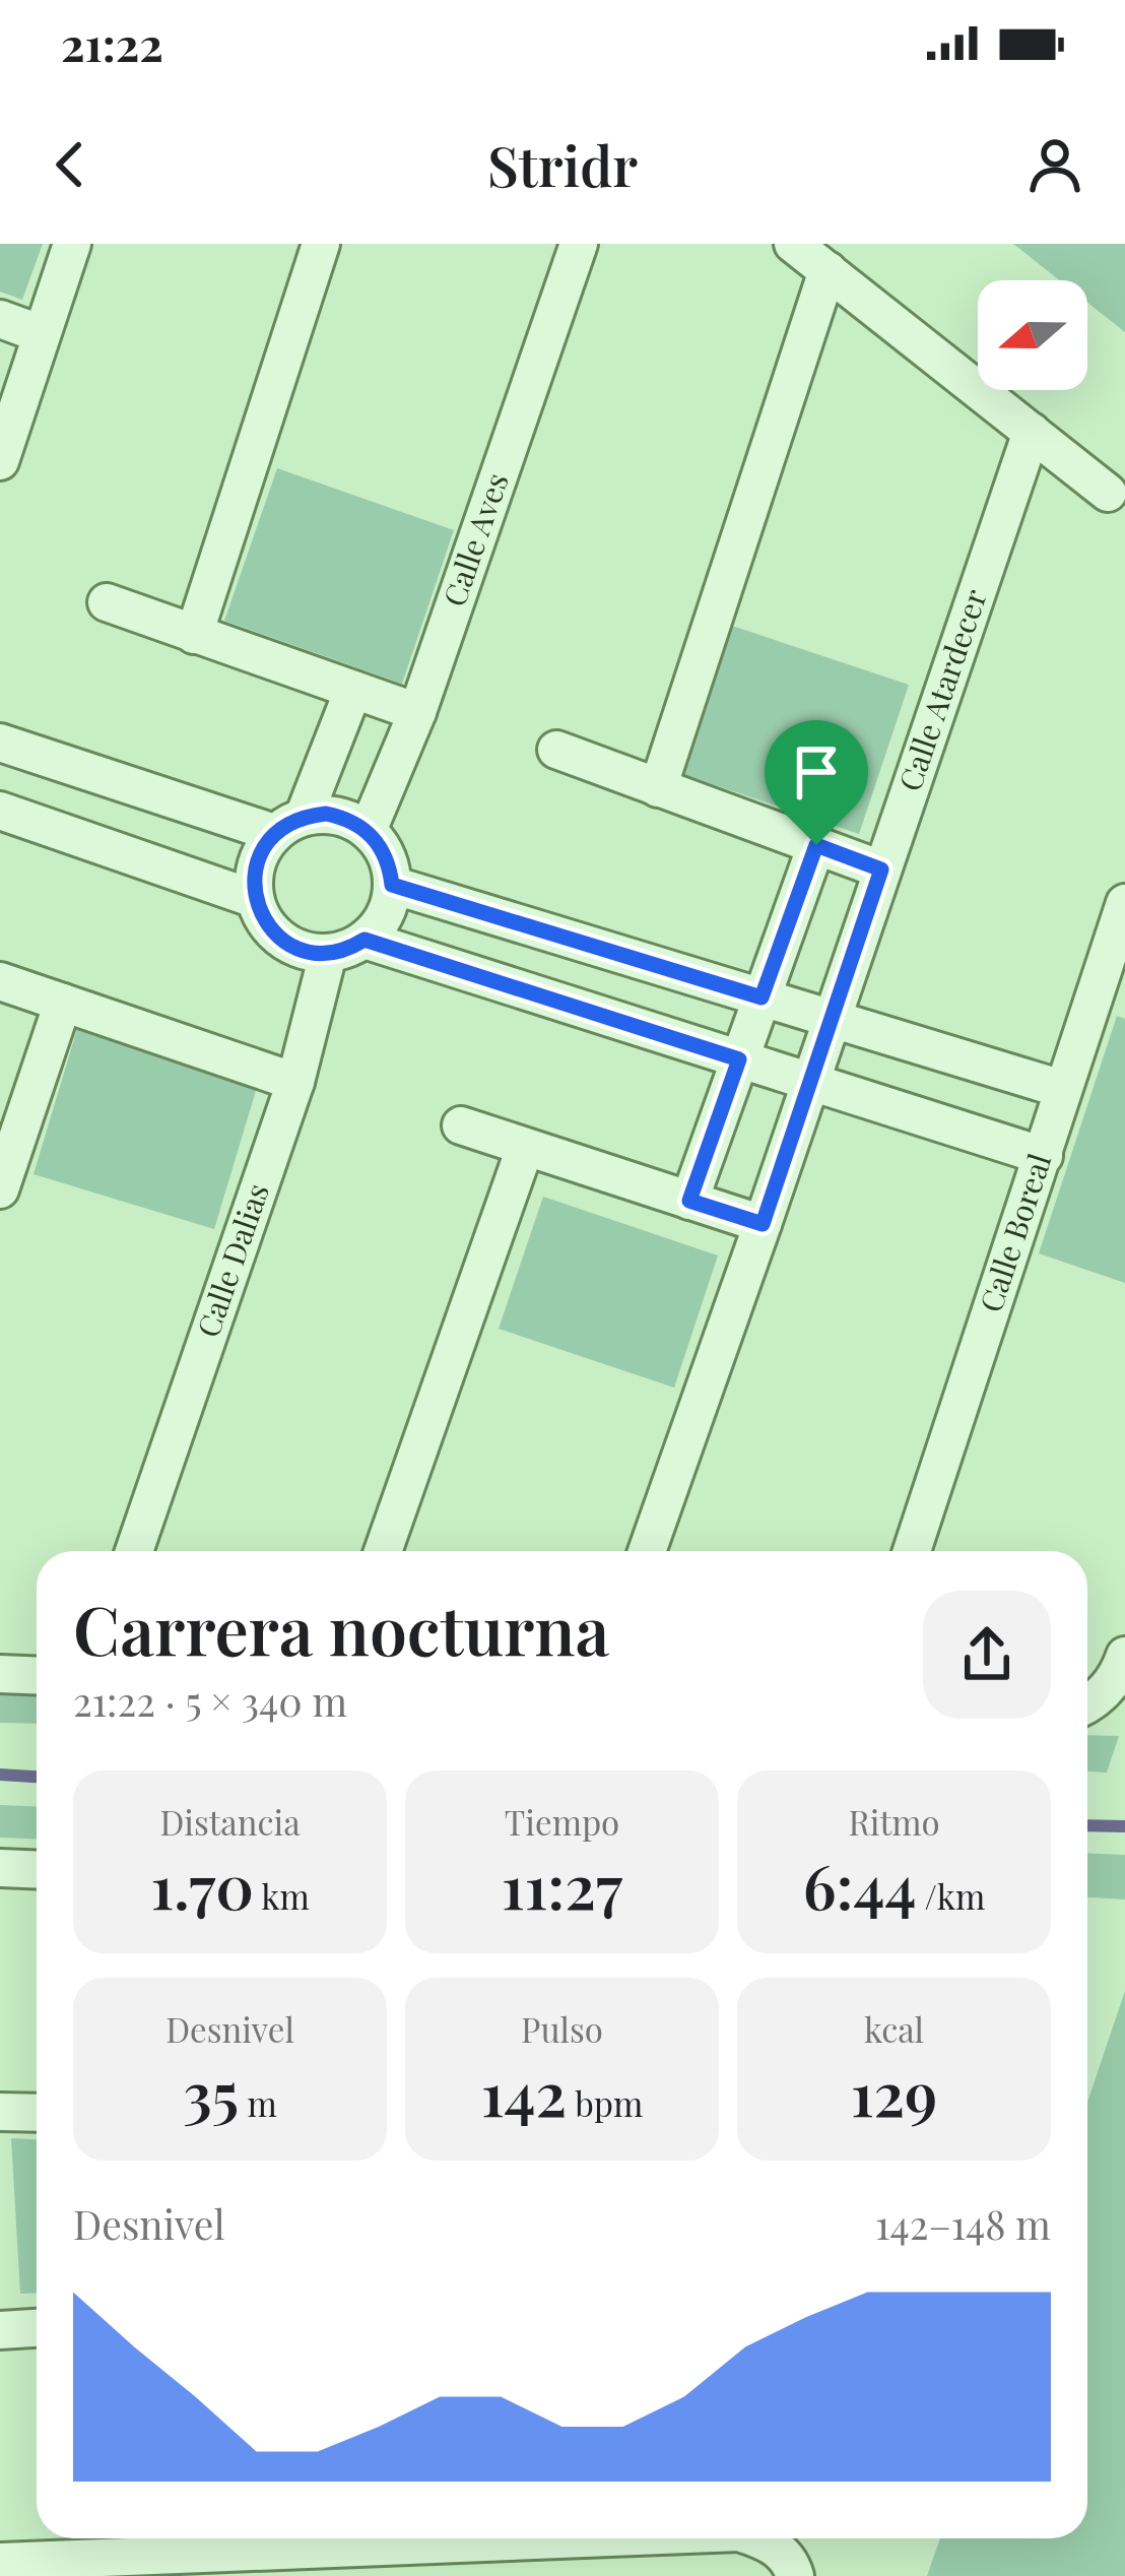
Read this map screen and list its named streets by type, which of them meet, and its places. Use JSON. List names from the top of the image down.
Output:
{
  "streets": {
    "street": [
      "Calle Aves",
      "Calle Atardecer",
      "Calle Boreal",
      "Calle Dalias"
    ]
  },
  "crossings": [
    ["Calle Aves", "Calle Dalias"]
  ],
  "north": "left",
  "page": {
    "status": "21:22",
    "header": "Stridr",
    "heading": ["Carrera nocturna", "21:22 · 5 × 340 m"],
    "stats": [
      ["Distancia", "1.70 km"],
      ["Tiempo", "11:27"],
      ["Ritmo", "6:44 /km"],
      ["Desnivel", "35 m"],
      ["Pulso", "142 bpm"],
      ["kcal", "129"]
    ],
    "chart": ["Desnivel", "142–148 m"]
  }
}
